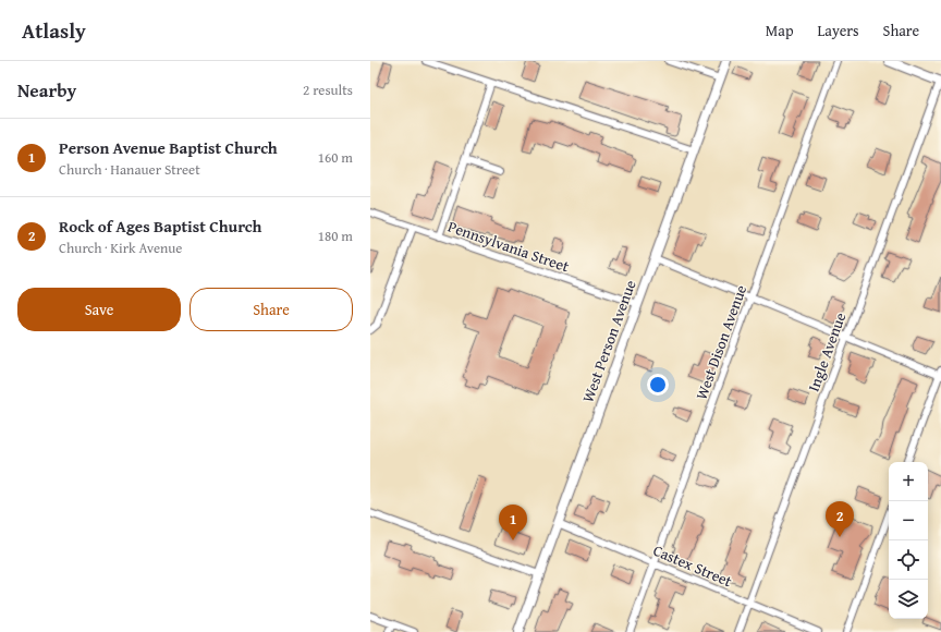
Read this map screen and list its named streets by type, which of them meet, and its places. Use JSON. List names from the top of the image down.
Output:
{
  "streets": {
    "street": [
      "Pennsylvania Street",
      "West Person Avenue",
      "West Dison Avenue",
      "Ingle Avenue",
      "Castex Street"
    ]
  },
  "crossings": [
    ["Pennsylvania Street", "West Person Avenue"],
    ["West Person Avenue", "Castex Street"],
    ["West Dison Avenue", "Castex Street"],
    ["Ingle Avenue", "Castex Street"]
  ],
  "page": {
    "header": "Atlasly",
    "nav": ["Map", "Layers", "Share"],
    "heading": ["Nearby", "2 results"],
    "list": [
      {
        "mark": "1",
        "name": "Person Avenue Baptist Church",
        "note": "Church · Hanauer Street",
        "value": "160 m"
      },
      {
        "mark": "2",
        "name": "Rock of Ages Baptist Church",
        "note": "Church · Kirk Avenue",
        "value": "180 m"
      }
    ],
    "buttons": ["Save", "Share"],
    "map_buttons": ["+", "−"],
    "pins": ["2", "1"]
  }
}
